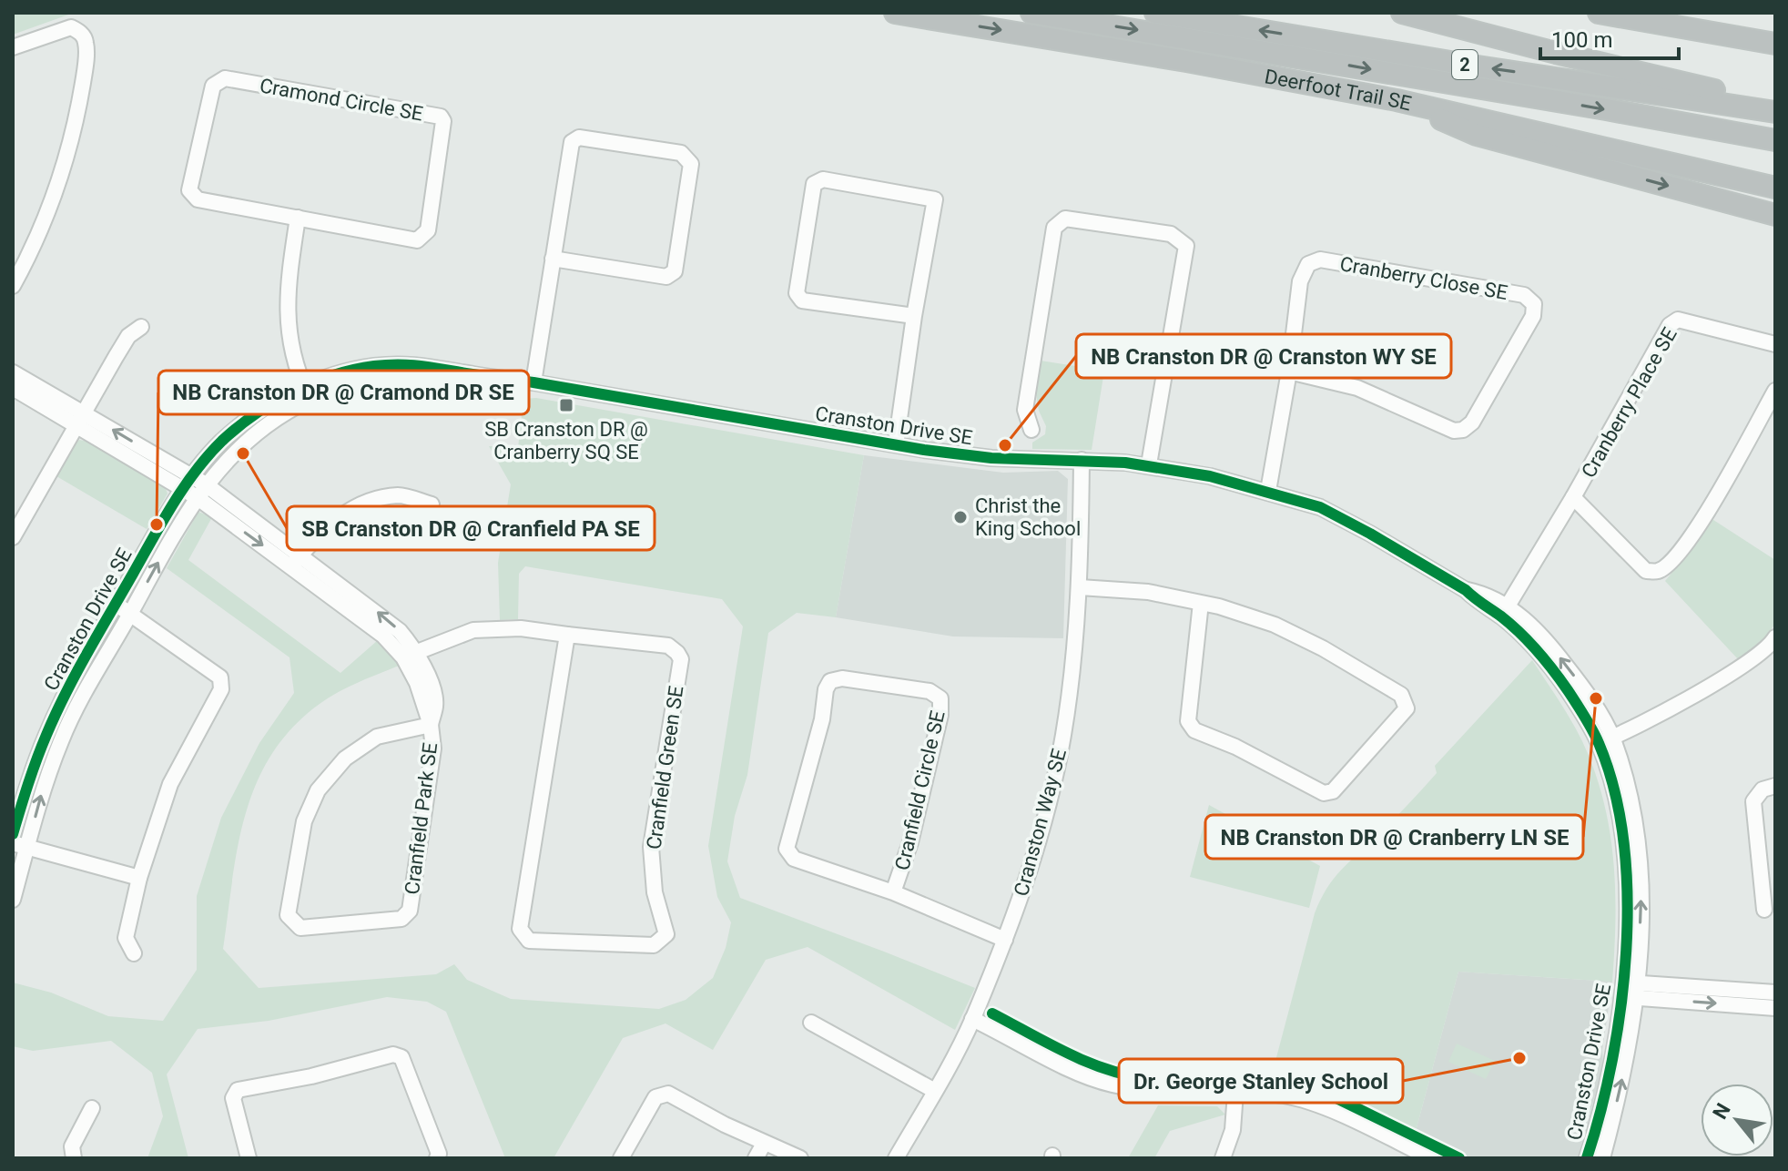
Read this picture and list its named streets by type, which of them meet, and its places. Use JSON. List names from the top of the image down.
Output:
{
  "streets": {
    "highway": ["2", "Deerfoot Trail SE"],
    "street": [
      "Cramond Circle SE",
      "Cranberry Close SE",
      "Cranberry Place SE",
      "Cranston Drive SE",
      "Cranfield Green SE",
      "Cranfield Circle SE",
      "Cranfield Park SE",
      "Cranston Way SE"
    ]
  },
  "crossings": [
    ["Cranberry Close SE", "Cranston Drive SE"],
    ["Cranberry Place SE", "Cranston Drive SE"],
    ["Cranston Drive SE", "Cranfield Park SE"],
    ["Cranston Drive SE", "Cranston Way SE"],
    ["Cranfield Green SE", "Cranfield Park SE"],
    ["Cranfield Circle SE", "Cranston Way SE"]
  ],
  "places": {
    "transit": ["SB Cranston DR @ Cranberry SQ SE"],
    "other": [
      "NB Cranston DR @ Cranston WY SE",
      "SB Cranston DR @ Cranfield PA SE",
      "Christ the King School",
      "NB Cranston DR @ Cramond DR SE",
      "NB Cranston DR @ Cranberry LN SE",
      "Dr. George Stanley School"
    ]
  },
  "scale_bar": "100 m",
  "north": "top left"
}
